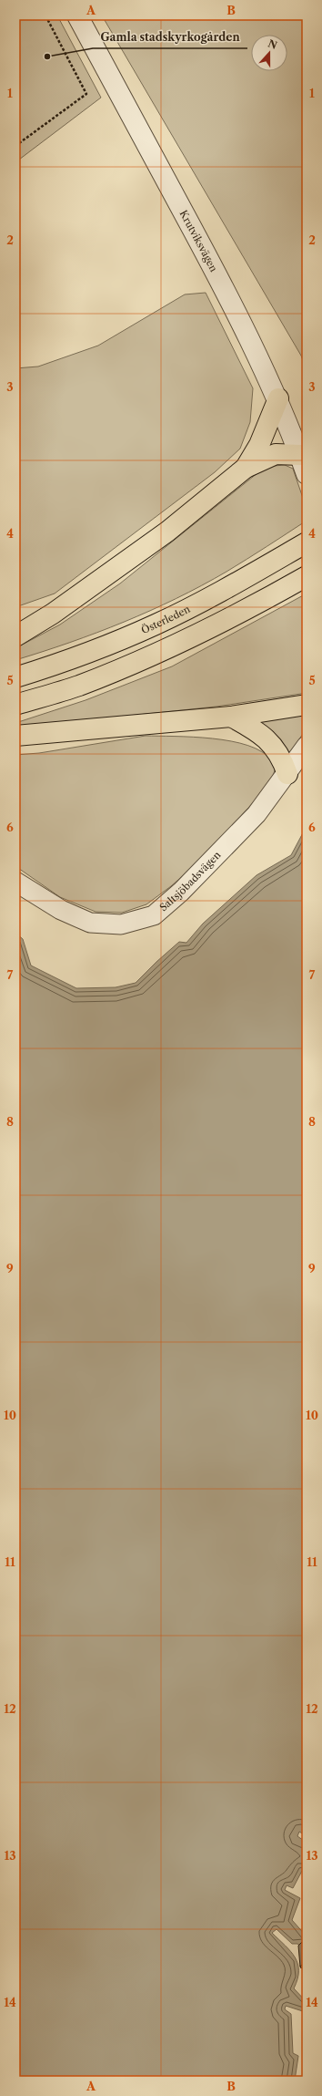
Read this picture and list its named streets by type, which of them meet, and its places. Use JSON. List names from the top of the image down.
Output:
{
  "streets": {
    "highway": ["Österleden"],
    "street": ["Krutviksvägen", "Saltsjöbadsvägen"]
  },
  "places": ["Gamla stadskyrkogården"],
  "north": "top",
  "grid": {
    "columns": ["A", "B"],
    "rows": [
      "1",
      "2",
      "3",
      "4",
      "5",
      "6",
      "7",
      "8",
      "9",
      "10",
      "11",
      "12",
      "13",
      "14"
    ]
  }
}
